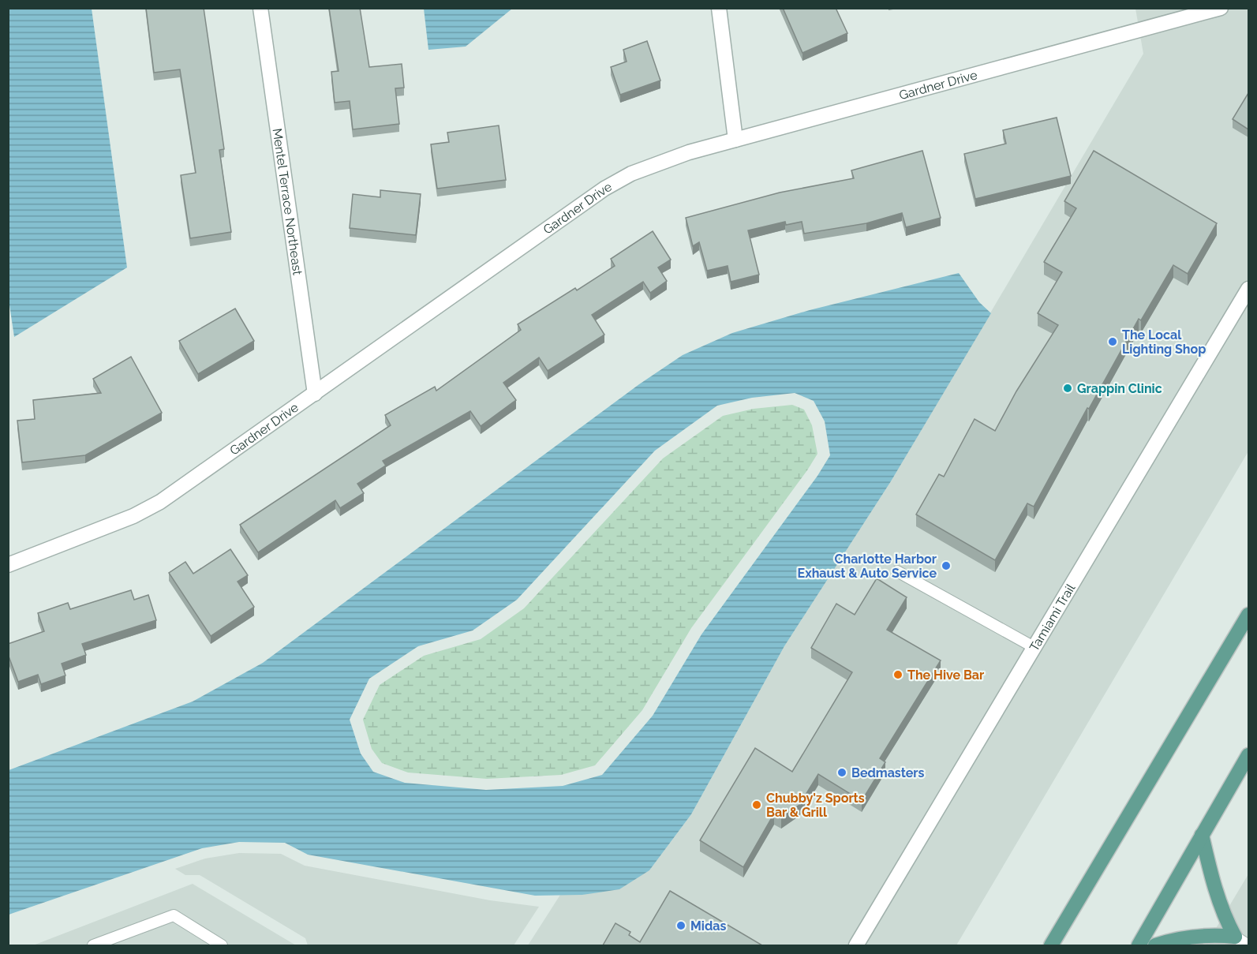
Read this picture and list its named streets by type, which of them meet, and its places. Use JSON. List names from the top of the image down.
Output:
{
  "streets": {
    "street": ["Gardner Drive", "Mentel Terrace Northeast", "Tamiami Trail"]
  },
  "crossings": [
    ["Gardner Drive", "Mentel Terrace Northeast"]
  ],
  "places": [
    "The Local Lighting Shop",
    "Grappin Clinic",
    "Charlotte Harbor Exhaust & Auto Service",
    "The Hive Bar",
    "Bedmasters",
    "Chubby'z Sports Bar & Grill",
    "Midas"
  ]
}
